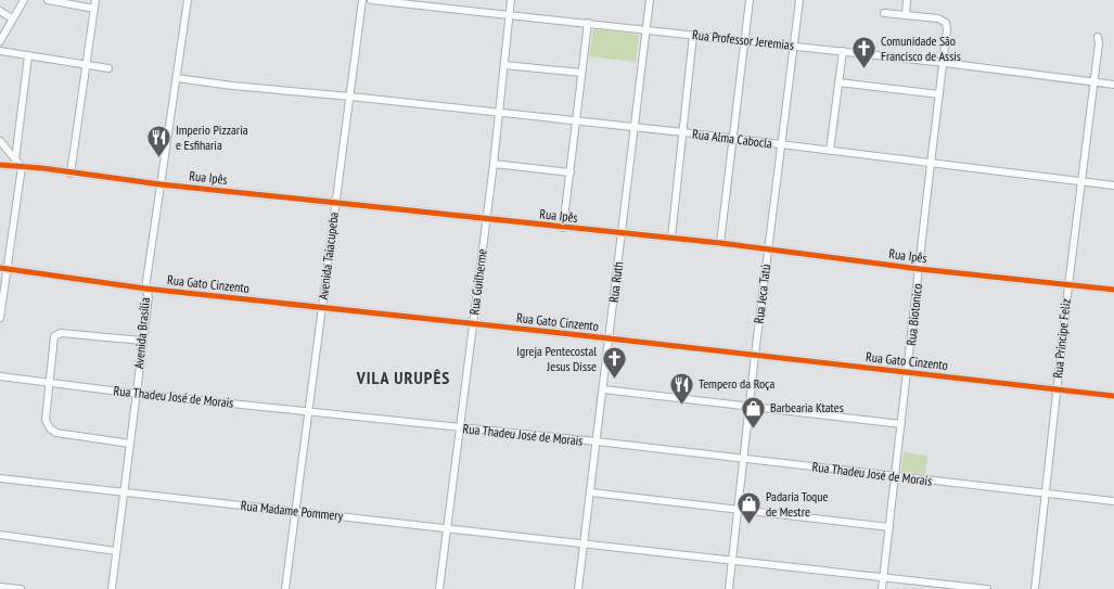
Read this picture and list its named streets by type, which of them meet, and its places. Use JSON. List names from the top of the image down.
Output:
{
  "streets": {
    "street": [
      "Rua Professor Jeremias",
      "Rua Alma Cabocla",
      "Rua Ipês",
      "Avenida Taiacupeba",
      "Rua Guilherme",
      "Rua Ruth",
      "Rua Gato Cinzento",
      "Rua Jeca Tatú",
      "Rua Biotonico",
      "Avenida Brasília",
      "Rua Principe Feliz",
      "Rua Thadeu José de Morais",
      "Rua Madame Pommery"
    ]
  },
  "crossings": [
    ["Rua Professor Jeremias", "Rua Guilherme"],
    ["Rua Professor Jeremias", "Rua Ruth"],
    ["Rua Professor Jeremias", "Rua Jeca Tatú"],
    ["Rua Professor Jeremias", "Rua Biotonico"],
    ["Rua Professor Jeremias", "Rua Principe Feliz"],
    ["Rua Alma Cabocla", "Avenida Taiacupeba"],
    ["Rua Alma Cabocla", "Rua Guilherme"],
    ["Rua Alma Cabocla", "Rua Ruth"],
    ["Rua Alma Cabocla", "Rua Jeca Tatú"],
    ["Rua Alma Cabocla", "Rua Biotonico"],
    ["Rua Alma Cabocla", "Avenida Brasília"],
    ["Rua Alma Cabocla", "Rua Principe Feliz"],
    ["Rua Ipês", "Avenida Taiacupeba"],
    ["Rua Ipês", "Rua Guilherme"],
    ["Rua Ipês", "Rua Ruth"],
    ["Rua Ipês", "Rua Jeca Tatú"],
    ["Rua Ipês", "Rua Biotonico"],
    ["Rua Ipês", "Avenida Brasília"],
    ["Rua Ipês", "Rua Principe Feliz"],
    ["Avenida Taiacupeba", "Rua Gato Cinzento"],
    ["Avenida Taiacupeba", "Rua Thadeu José de Morais"],
    ["Avenida Taiacupeba", "Rua Madame Pommery"],
    ["Rua Guilherme", "Rua Gato Cinzento"],
    ["Rua Guilherme", "Rua Thadeu José de Morais"],
    ["Rua Guilherme", "Rua Madame Pommery"],
    ["Rua Ruth", "Rua Gato Cinzento"],
    ["Rua Ruth", "Rua Thadeu José de Morais"],
    ["Rua Ruth", "Rua Madame Pommery"],
    ["Rua Gato Cinzento", "Rua Jeca Tatú"],
    ["Rua Gato Cinzento", "Rua Biotonico"],
    ["Rua Gato Cinzento", "Avenida Brasília"],
    ["Rua Gato Cinzento", "Rua Principe Feliz"],
    ["Rua Jeca Tatú", "Rua Thadeu José de Morais"],
    ["Rua Jeca Tatú", "Rua Madame Pommery"],
    ["Rua Biotonico", "Rua Thadeu José de Morais"],
    ["Rua Biotonico", "Rua Madame Pommery"],
    ["Avenida Brasília", "Rua Thadeu José de Morais"],
    ["Avenida Brasília", "Rua Madame Pommery"],
    ["Rua Principe Feliz", "Rua Thadeu José de Morais"]
  ],
  "districts": ["VILA URUPÊS"],
  "places": {
    "church": ["Comunidade São Francisco de Assis", "Igreja Pentecostal Jesus Disse"],
    "restaurant": ["Imperio Pizzaria e Esfiharia", "Tempero da Roça"],
    "shop": ["Barbearia Ktates", "Padaria Toque de Mestre"]
  }
}
